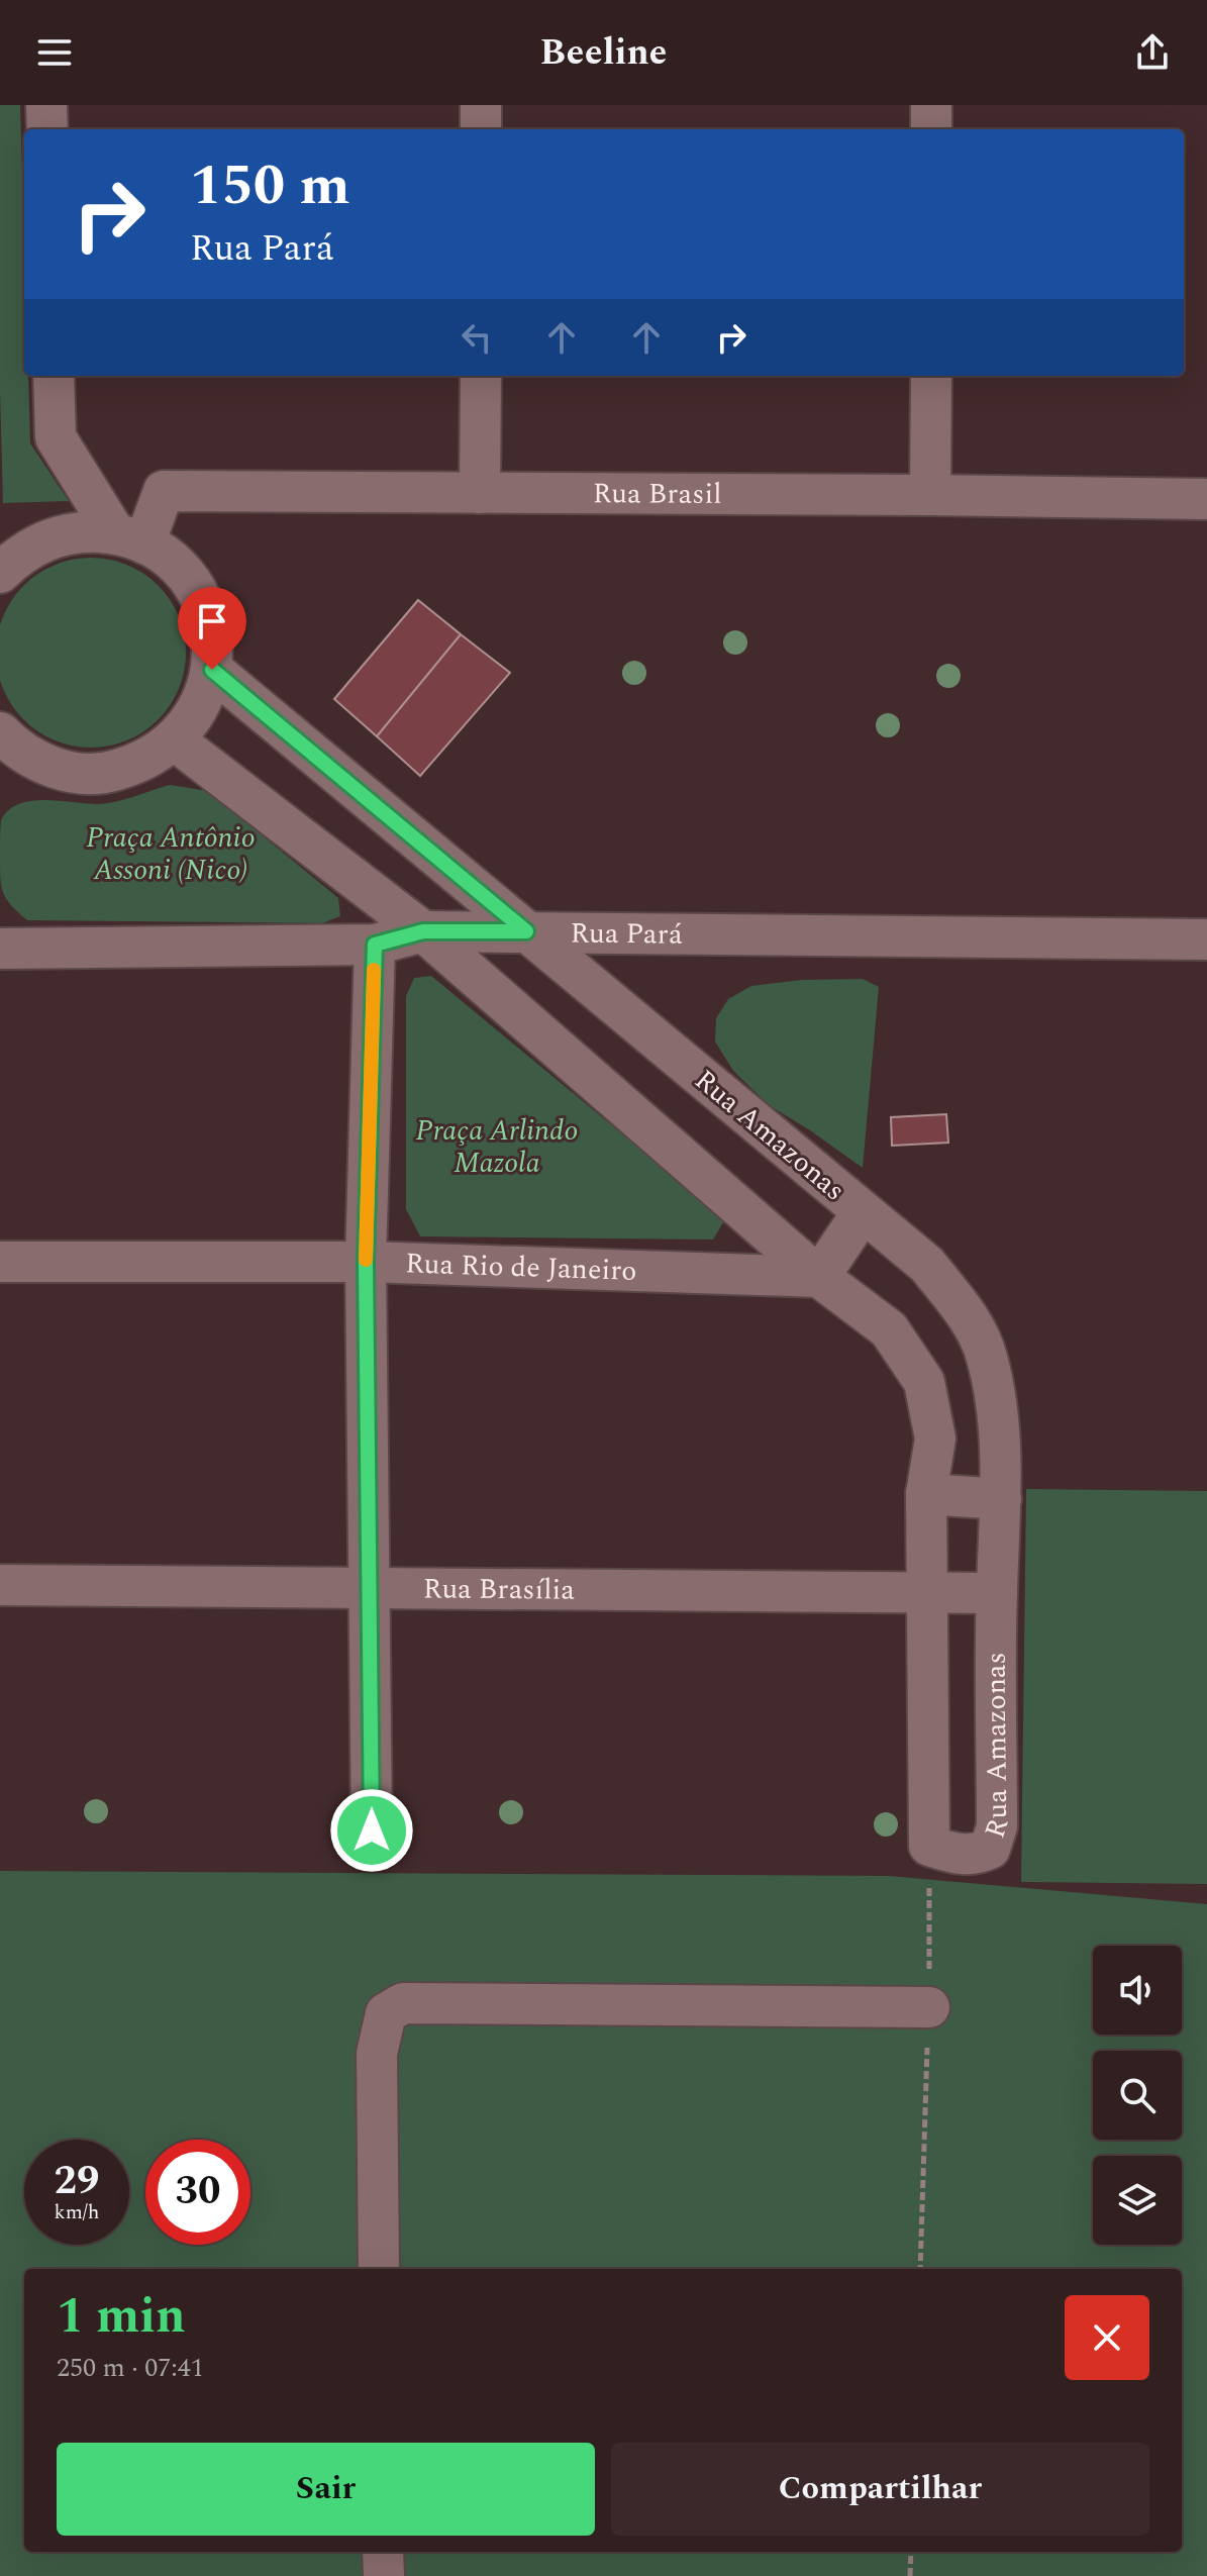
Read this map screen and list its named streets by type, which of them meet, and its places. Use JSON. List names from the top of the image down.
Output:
{
  "streets": {
    "street": [
      "Rua Brasil",
      "Rua Pará",
      "Rua Amazonas",
      "Rua Rio de Janeiro",
      "Rua Brasília"
    ]
  },
  "crossings": [
    ["Rua Pará", "Rua Amazonas"],
    ["Rua Amazonas", "Rua Brasília"]
  ],
  "parks": ["Praça Antônio Assoni (Nico)", "Praça Arlindo Mazola"],
  "page": {
    "header": "Beeline",
    "turn": ["150 m", "Rua Pará"],
    "speed": "29 km/h",
    "limit": "30",
    "heading": ["1 min", "250 m · 07:41"],
    "buttons": ["Sair", "Compartilhar"]
  }
}
